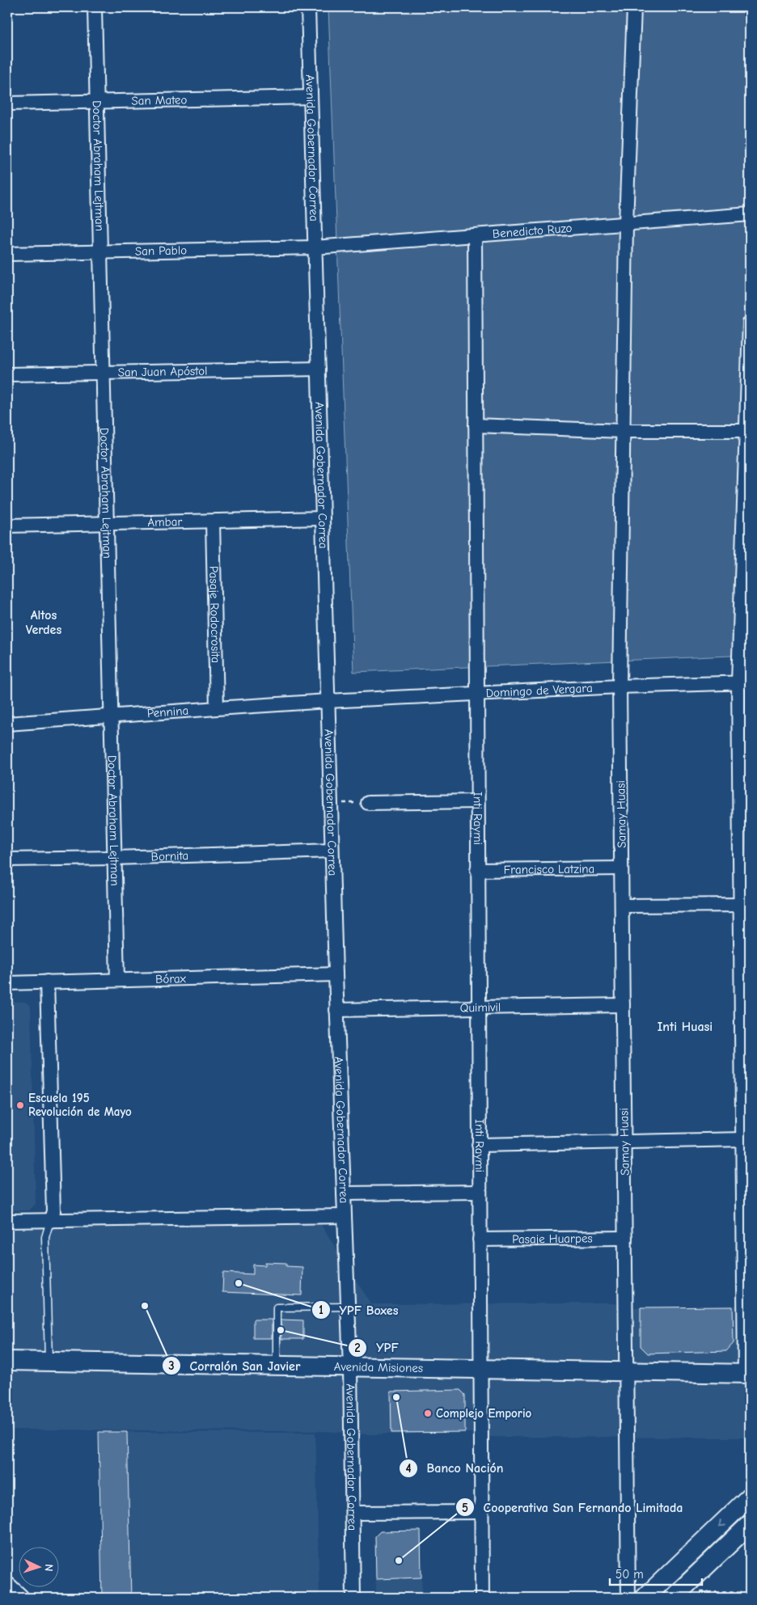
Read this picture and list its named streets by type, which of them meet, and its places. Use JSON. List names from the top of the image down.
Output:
{
  "streets": {
    "main road": ["Avenida Misiones"],
    "street": [
      "San Mateo",
      "Avenida Gobernador Correa",
      "Doctor Abraham Lejtman",
      "Benedicto Ruzo",
      "San Pablo",
      "San Juan Apóstol",
      "Ámbar",
      "Pasaje Rodocrosita",
      "Domingo de Vergara",
      "Pennina",
      "Samay Huasi",
      "Inti Raymi",
      "Bornita",
      "Francisco Latzina",
      "Bórax",
      "Quimivil",
      "Pasaje Huarpes"
    ]
  },
  "crossings": [
    ["San Mateo", "Avenida Gobernador Correa"],
    ["San Mateo", "Doctor Abraham Lejtman"],
    ["Avenida Gobernador Correa", "Benedicto Ruzo"],
    ["Avenida Gobernador Correa", "San Pablo"],
    ["Avenida Gobernador Correa", "San Juan Apóstol"],
    ["Avenida Gobernador Correa", "Ámbar"],
    ["Avenida Gobernador Correa", "Domingo de Vergara"],
    ["Avenida Gobernador Correa", "Pennina"],
    ["Avenida Gobernador Correa", "Bornita"],
    ["Avenida Gobernador Correa", "Bórax"],
    ["Avenida Gobernador Correa", "Quimivil"],
    ["Avenida Gobernador Correa", "Avenida Misiones"],
    ["Doctor Abraham Lejtman", "San Pablo"],
    ["Doctor Abraham Lejtman", "San Juan Apóstol"],
    ["Doctor Abraham Lejtman", "Ámbar"],
    ["Doctor Abraham Lejtman", "Pennina"],
    ["Doctor Abraham Lejtman", "Bornita"],
    ["Doctor Abraham Lejtman", "Bórax"],
    ["Benedicto Ruzo", "San Pablo"],
    ["Benedicto Ruzo", "Samay Huasi"],
    ["Benedicto Ruzo", "Inti Raymi"],
    ["Ámbar", "Pasaje Rodocrosita"],
    ["Pasaje Rodocrosita", "Pennina"],
    ["Domingo de Vergara", "Pennina"],
    ["Domingo de Vergara", "Samay Huasi"],
    ["Domingo de Vergara", "Inti Raymi"],
    ["Samay Huasi", "Francisco Latzina"],
    ["Samay Huasi", "Quimivil"],
    ["Samay Huasi", "Pasaje Huarpes"],
    ["Samay Huasi", "Avenida Misiones"],
    ["Inti Raymi", "Francisco Latzina"],
    ["Inti Raymi", "Quimivil"],
    ["Inti Raymi", "Pasaje Huarpes"],
    ["Inti Raymi", "Avenida Misiones"]
  ],
  "districts": ["Altos Verdes", "Inti Huasi"],
  "places": [
    "Escuela 195 Revolución de Mayo",
    "YPF Boxes",
    "Corralón San Javier",
    "YPF",
    "Banco Nación",
    "Complejo Emporio",
    "Cooperativa San Fernando Limitada"
  ],
  "scale_bar": "50 m",
  "north": "right"
}
